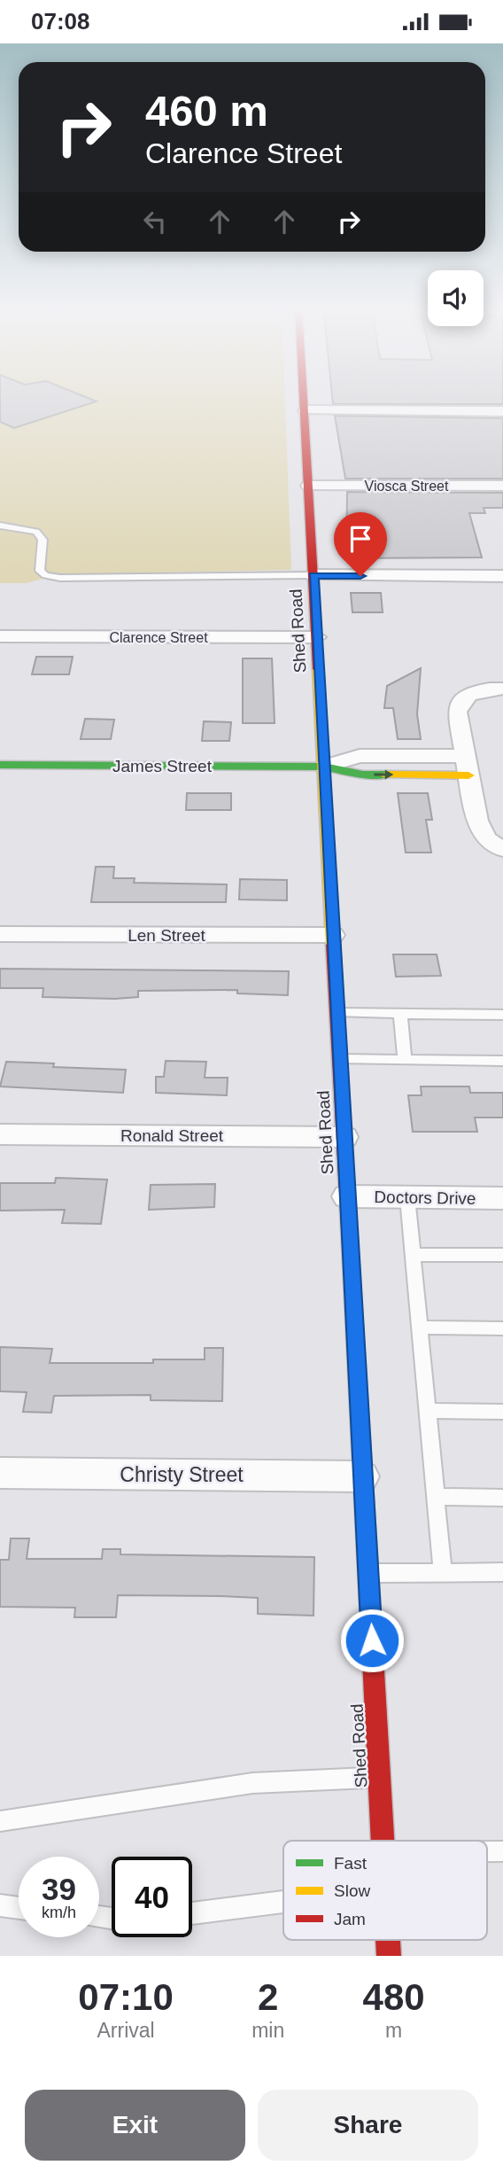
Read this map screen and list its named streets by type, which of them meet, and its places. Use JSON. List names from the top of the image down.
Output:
{
  "streets": {
    "street": [
      "Viosca Street",
      "Shed Road",
      "Clarence Street",
      "James Street",
      "Len Street",
      "Ronald Street",
      "Doctors Drive",
      "Christy Street"
    ]
  },
  "crossings": [
    ["Viosca Street", "Shed Road"],
    ["Shed Road", "Clarence Street"],
    ["Shed Road", "James Street"],
    ["Shed Road", "Len Street"],
    ["Shed Road", "Ronald Street"],
    ["Shed Road", "Doctors Drive"],
    ["Shed Road", "Christy Street"]
  ],
  "legend": ["Fast", "Slow", "Jam"],
  "page": {
    "status": "07:08",
    "turn": ["460 m", "Clarence Street"],
    "speed": "39 km/h",
    "limit": "40",
    "eta": [
      "07:10",
      "Arrival",
      "2",
      "min",
      "480",
      "m"
    ],
    "buttons": ["Exit", "Share"]
  }
}
